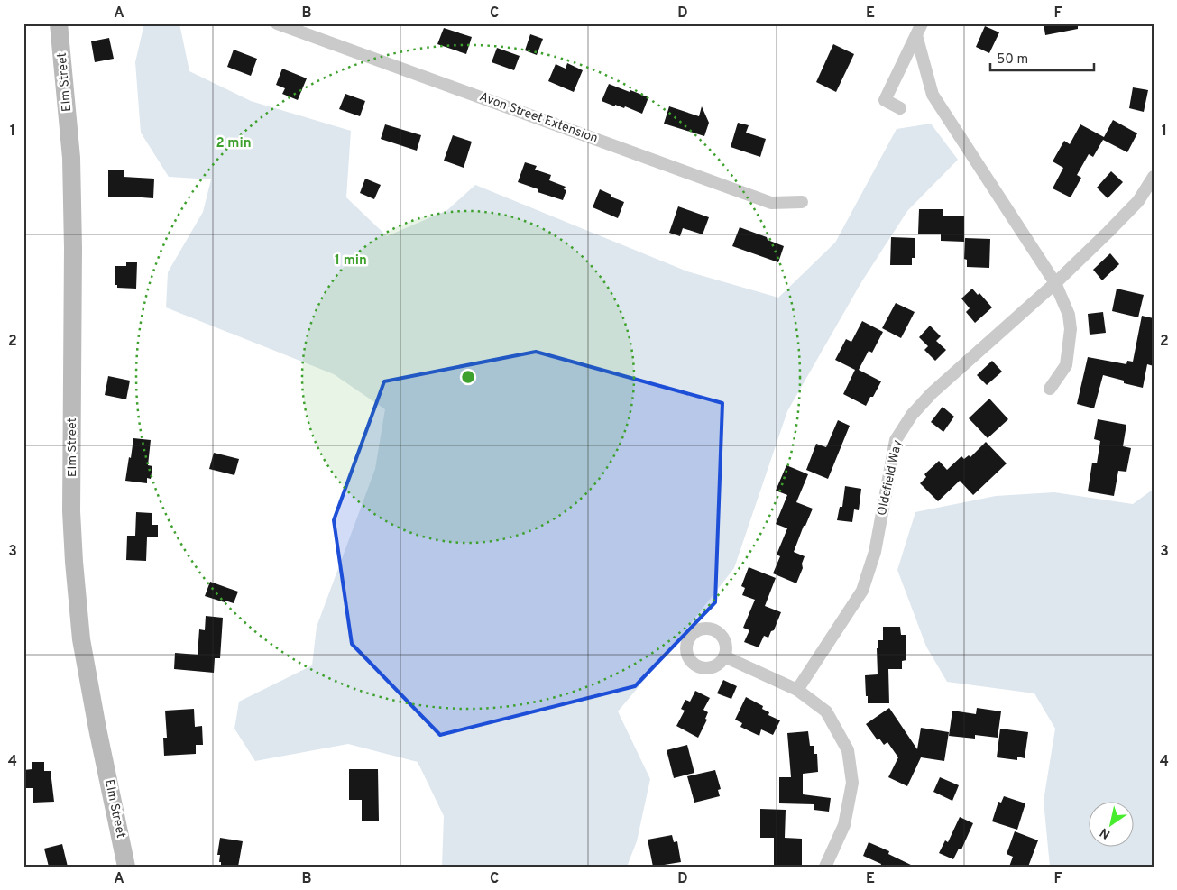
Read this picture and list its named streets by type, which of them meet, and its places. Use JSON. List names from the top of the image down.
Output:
{
  "streets": {
    "street": ["Elm Street", "Avon Street Extension", "Oldefield Way"]
  },
  "scale_bar": "50 m",
  "north": "bottom left",
  "grid": {
    "columns": [
      "A",
      "B",
      "C",
      "D",
      "E",
      "F"
    ],
    "rows": [
      "1",
      "2",
      "3",
      "4"
    ]
  },
  "rings": ["2 min", "1 min"]
}
